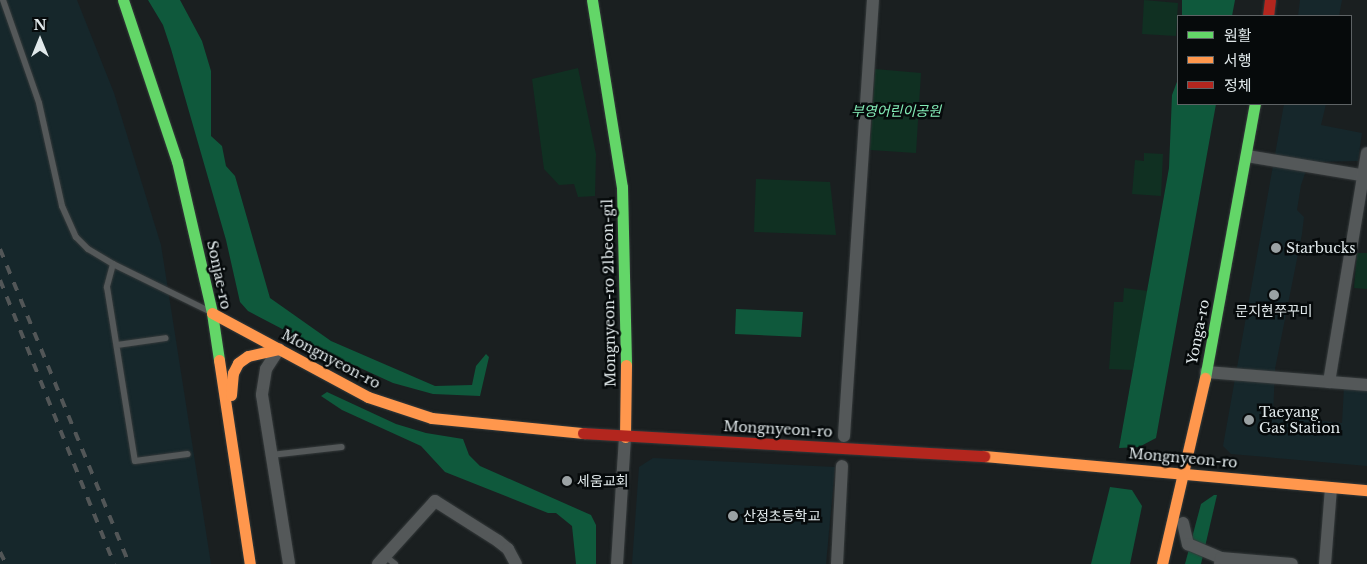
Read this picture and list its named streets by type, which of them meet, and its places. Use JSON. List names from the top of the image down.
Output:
{
  "streets": {
    "main road": [
      "Sonjae-ro",
      "Mongnyeon-ro 21beon-gil",
      "Yonga-ro",
      "Mongnyeon-ro"
    ]
  },
  "crossings": [
    ["Sonjae-ro", "Mongnyeon-ro"],
    ["Mongnyeon-ro 21beon-gil", "Mongnyeon-ro"],
    ["Yonga-ro", "Mongnyeon-ro"]
  ],
  "parks": ["부영어린이공원"],
  "places": [
    "Starbucks",
    "문지현쭈꾸미",
    "Taeyang Gas Station",
    "세움교회",
    "산정초등학교"
  ],
  "legend": ["원활", "서행", "정체"],
  "north": "top"
}
